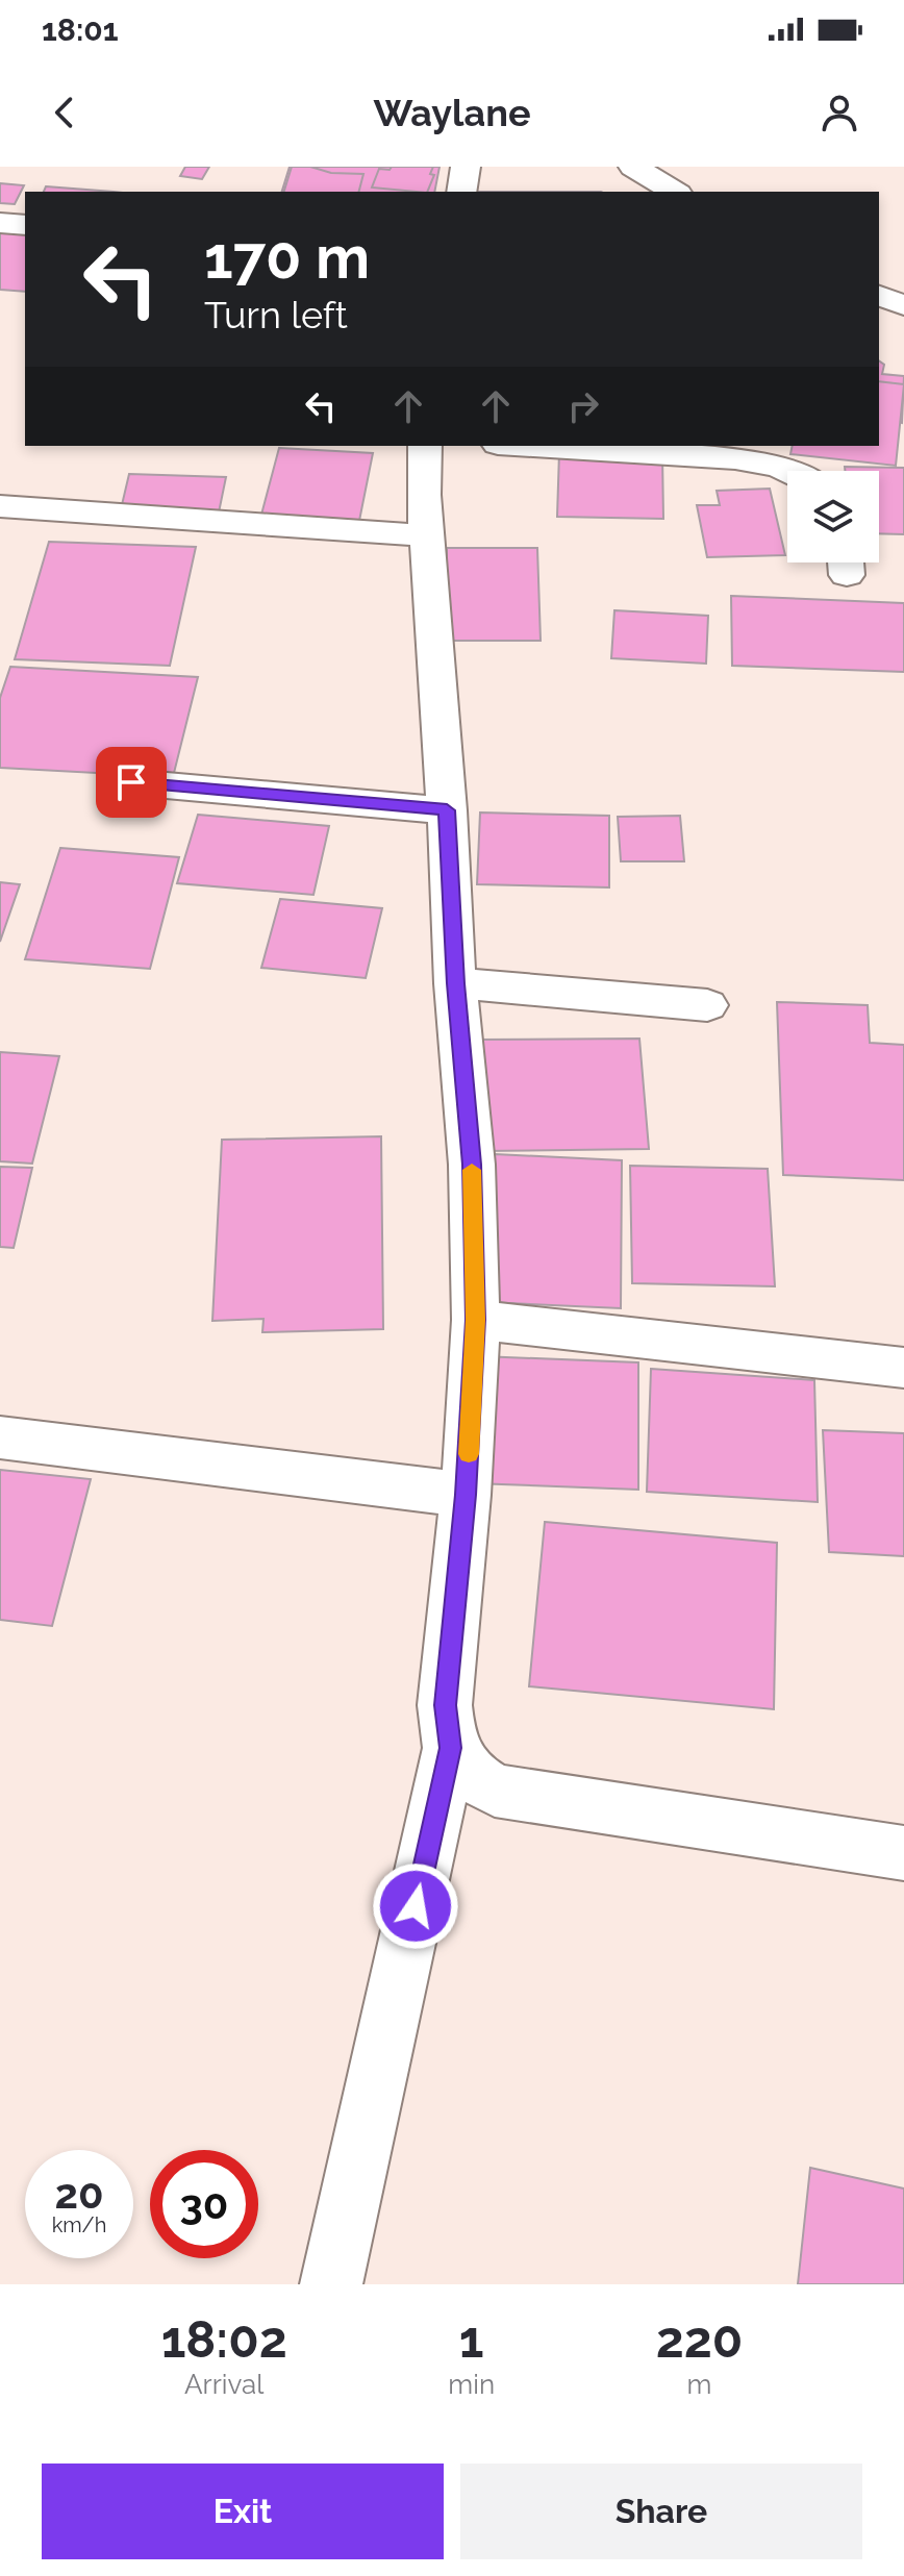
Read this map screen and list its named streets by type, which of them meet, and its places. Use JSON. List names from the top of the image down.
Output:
{
  "page": {
    "status": "18:01",
    "header": "Waylane",
    "turn": ["170 m", "Turn left"],
    "speed": "20 km/h",
    "limit": "30",
    "eta": [
      "18:02",
      "Arrival",
      "1",
      "min",
      "220",
      "m"
    ],
    "buttons": ["Exit", "Share"]
  }
}
